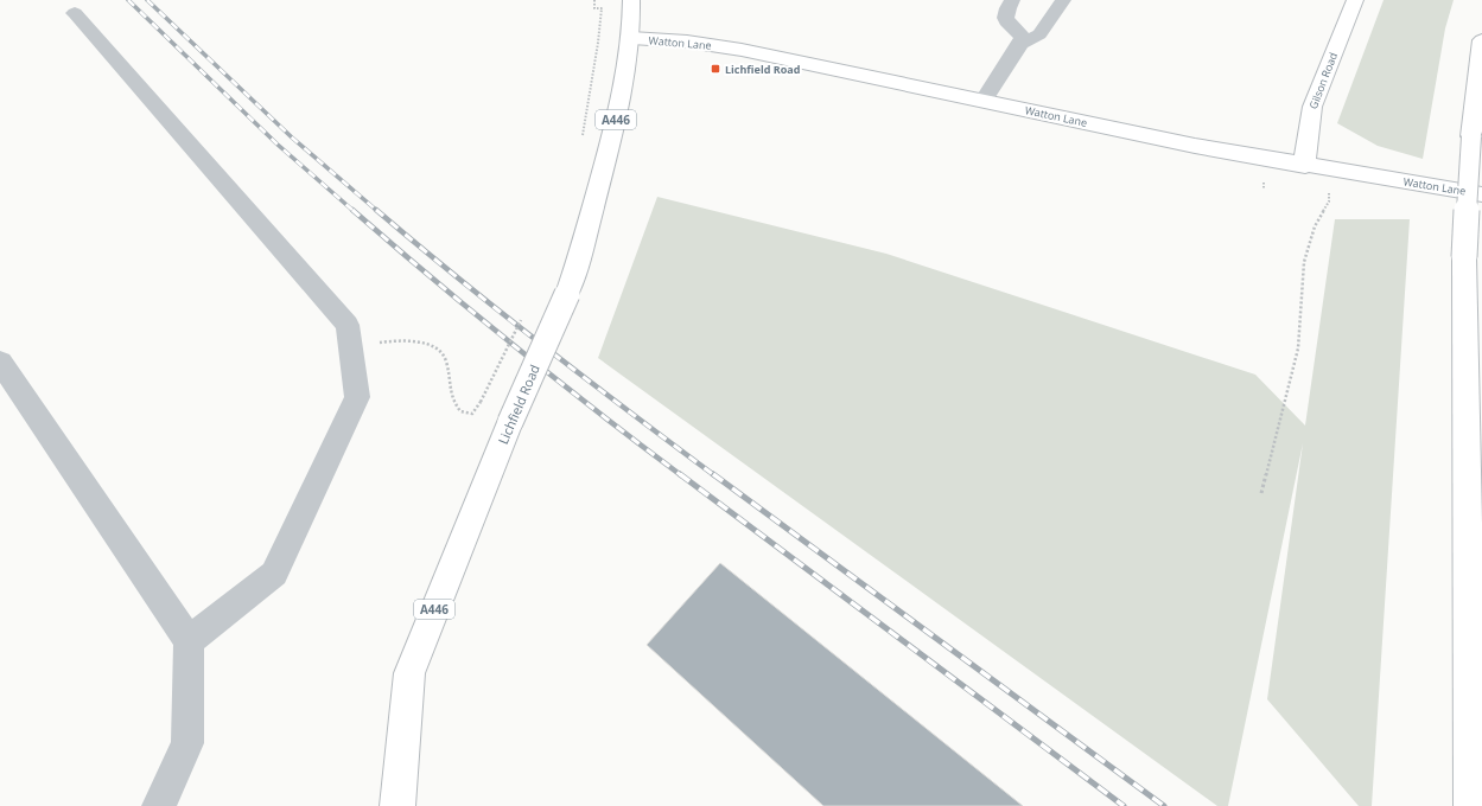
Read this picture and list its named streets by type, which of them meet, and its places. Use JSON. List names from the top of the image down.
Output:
{
  "streets": {
    "main road": [
      "Watton Lane",
      "Gilson Road",
      "A446",
      "Lichfield Road"
    ]
  },
  "crossings": [
    ["Watton Lane", "Gilson Road"],
    ["Watton Lane", "Lichfield Road"]
  ],
  "places": {
    "transit": ["Lichfield Road"]
  }
}
